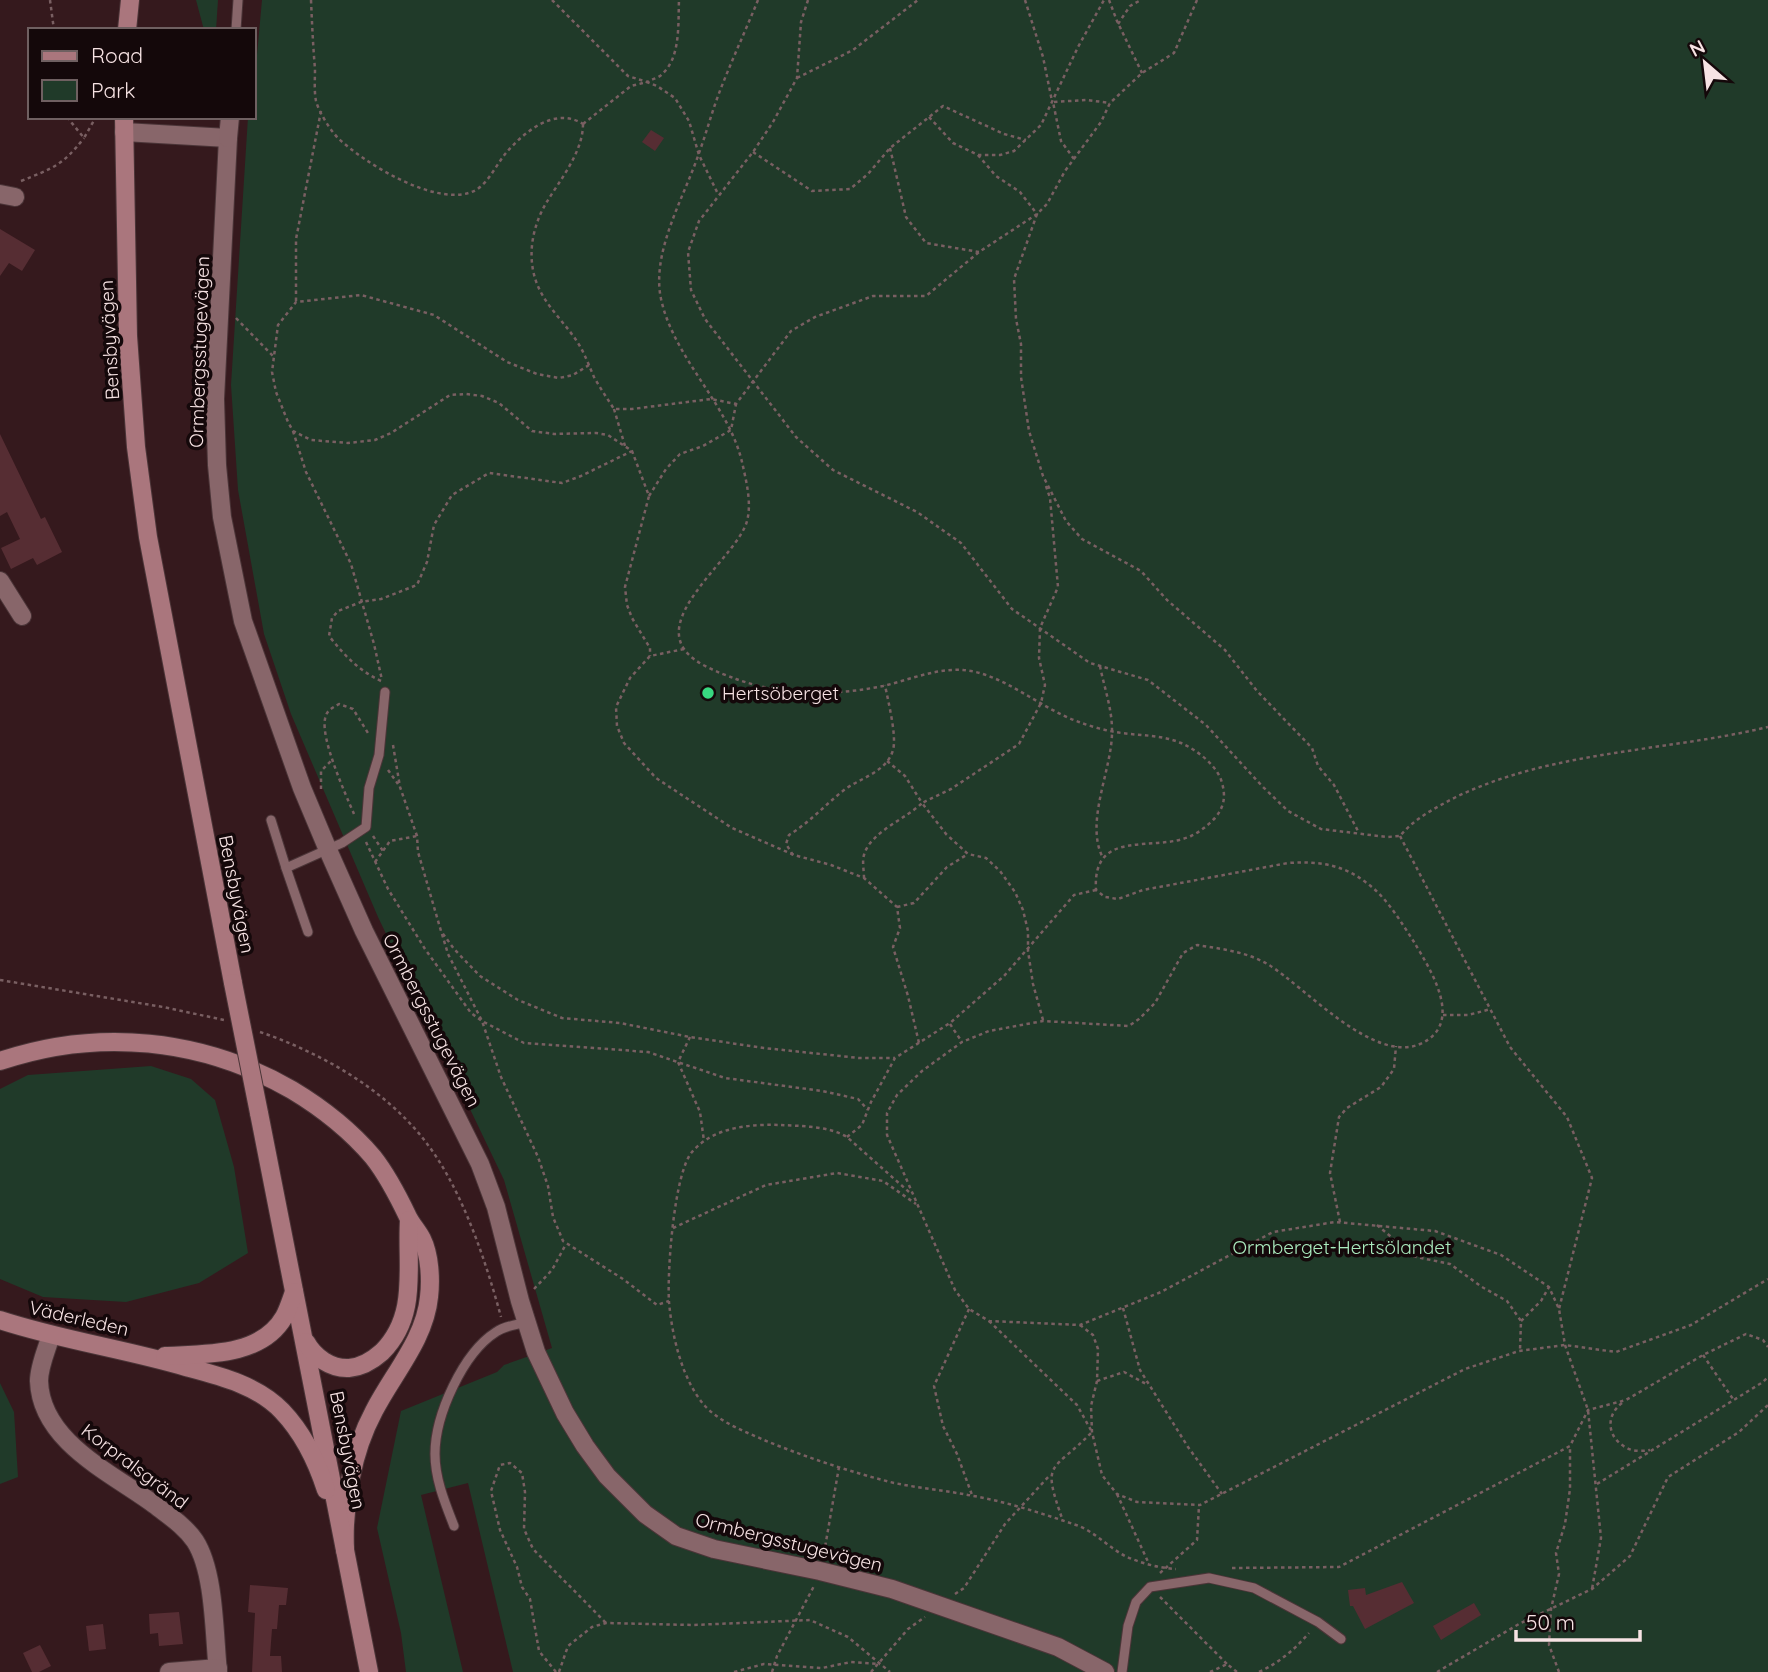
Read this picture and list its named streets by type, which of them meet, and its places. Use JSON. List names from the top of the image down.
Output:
{
  "streets": {
    "main road": ["Bensbyvägen", "Väderleden"],
    "street": ["Ormbergsstugevägen", "Korpralsgränd"]
  },
  "crossings": [
    ["Bensbyvägen", "Väderleden"],
    ["Väderleden", "Korpralsgränd"]
  ],
  "parks": ["Ormberget-Hertsölandet"],
  "places": ["Hertsöberget"],
  "legend": ["Road", "Park"],
  "scale_bar": "50 m",
  "north": "top left"
}
